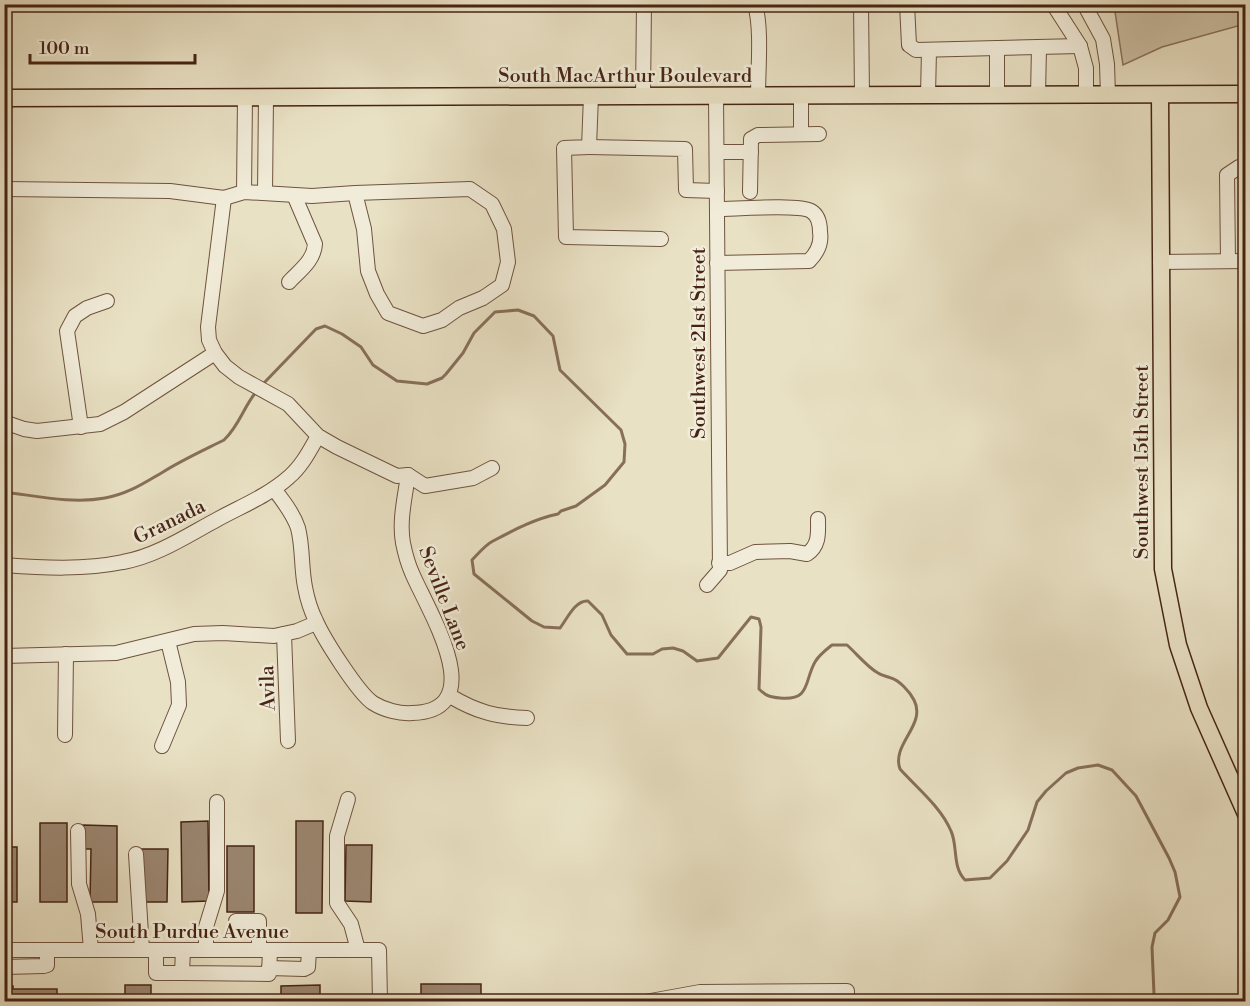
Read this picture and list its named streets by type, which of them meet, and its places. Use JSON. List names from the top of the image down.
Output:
{
  "streets": {
    "main road": ["South MacArthur Boulevard", "Southwest 15th Street"],
    "street": [
      "Southwest 21st Street",
      "Granada",
      "Seville Lane",
      "Avila",
      "South Purdue Avenue"
    ]
  },
  "crossings": [
    ["South MacArthur Boulevard", "Southwest 21st Street"],
    ["South MacArthur Boulevard", "Southwest 15th Street"]
  ],
  "scale_bar": "100 m"
}
